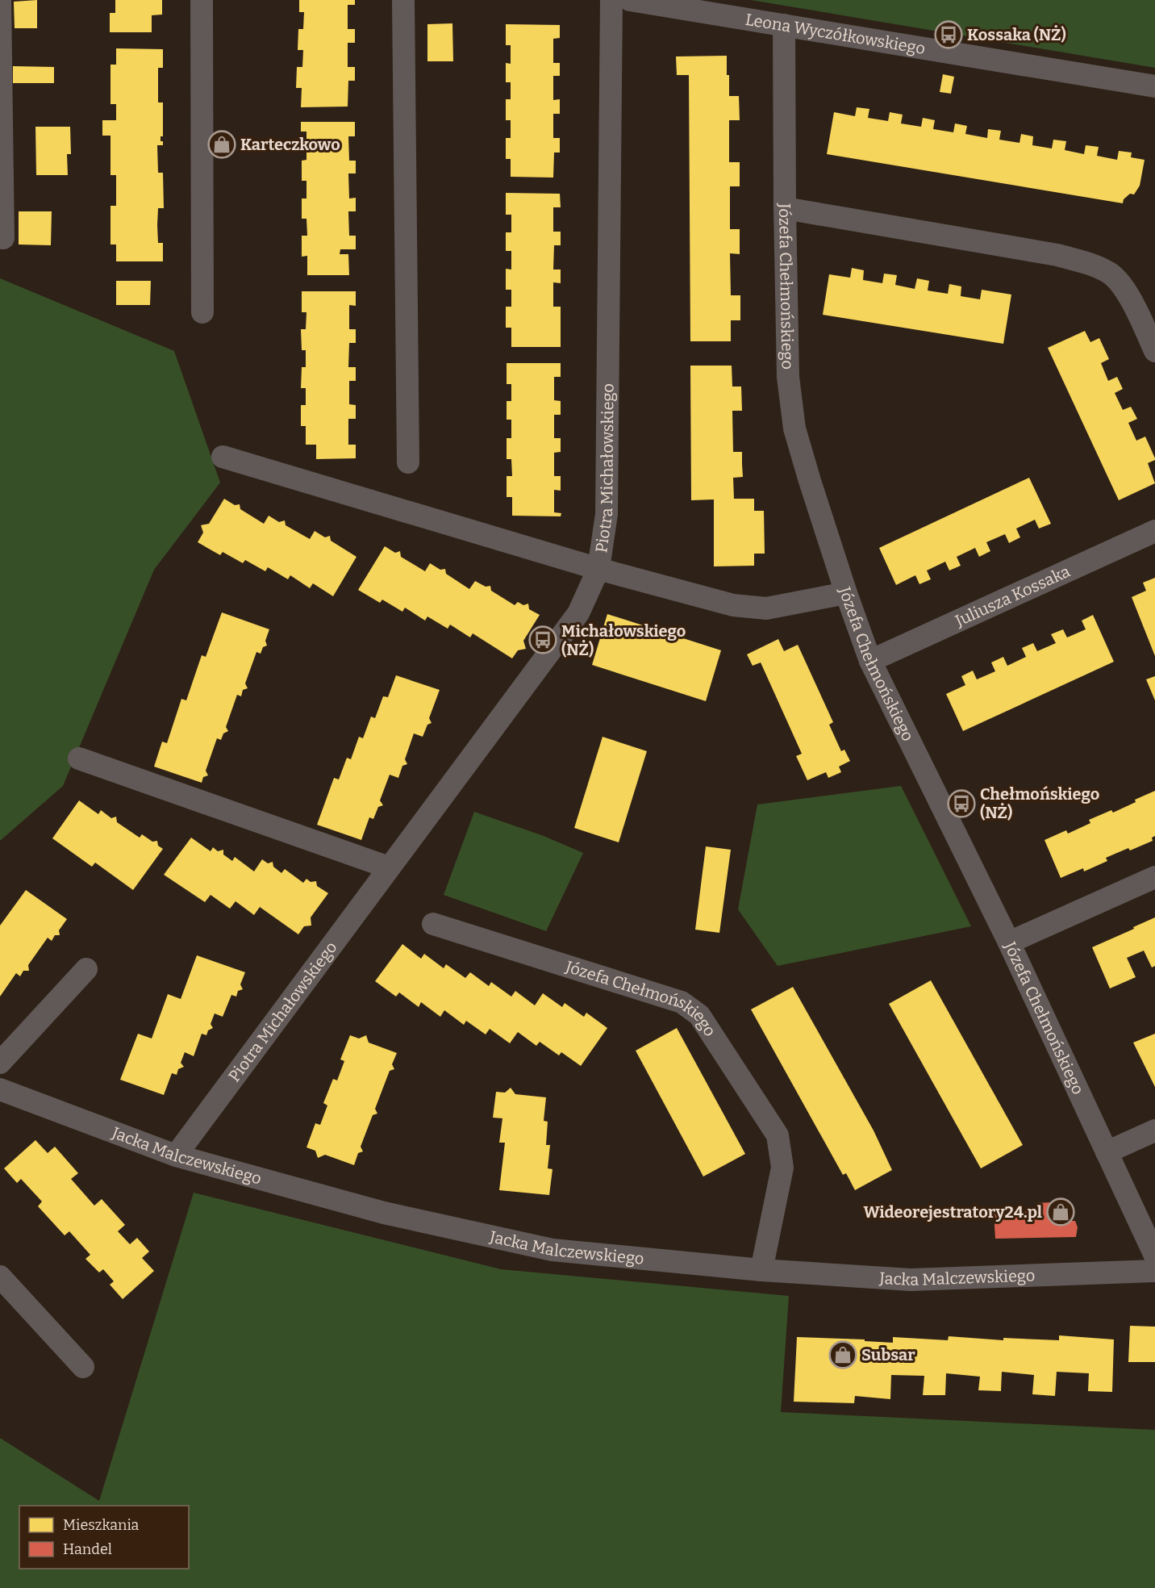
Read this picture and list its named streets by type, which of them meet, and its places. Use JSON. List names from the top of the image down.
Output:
{
  "streets": {
    "street": [
      "Leona Wyczółkowskiego",
      "Józefa Chełmońskiego",
      "Piotra Michałowskiego",
      "Juliusza Kossaka",
      "Jacka Malczewskiego"
    ]
  },
  "crossings": [
    ["Leona Wyczółkowskiego", "Józefa Chełmońskiego"],
    ["Józefa Chełmońskiego", "Juliusza Kossaka"],
    ["Józefa Chełmońskiego", "Jacka Malczewskiego"],
    ["Piotra Michałowskiego", "Jacka Malczewskiego"]
  ],
  "places": {
    "bus stop": ["Kossaka (NŻ)", "Michałowskiego (NŻ)", "Chełmońskiego (NŻ)"],
    "shop": ["Karteczkowo", "Wideorejestratory24.pl", "Subsar"]
  },
  "legend": ["Mieszkania", "Handel"]
}
